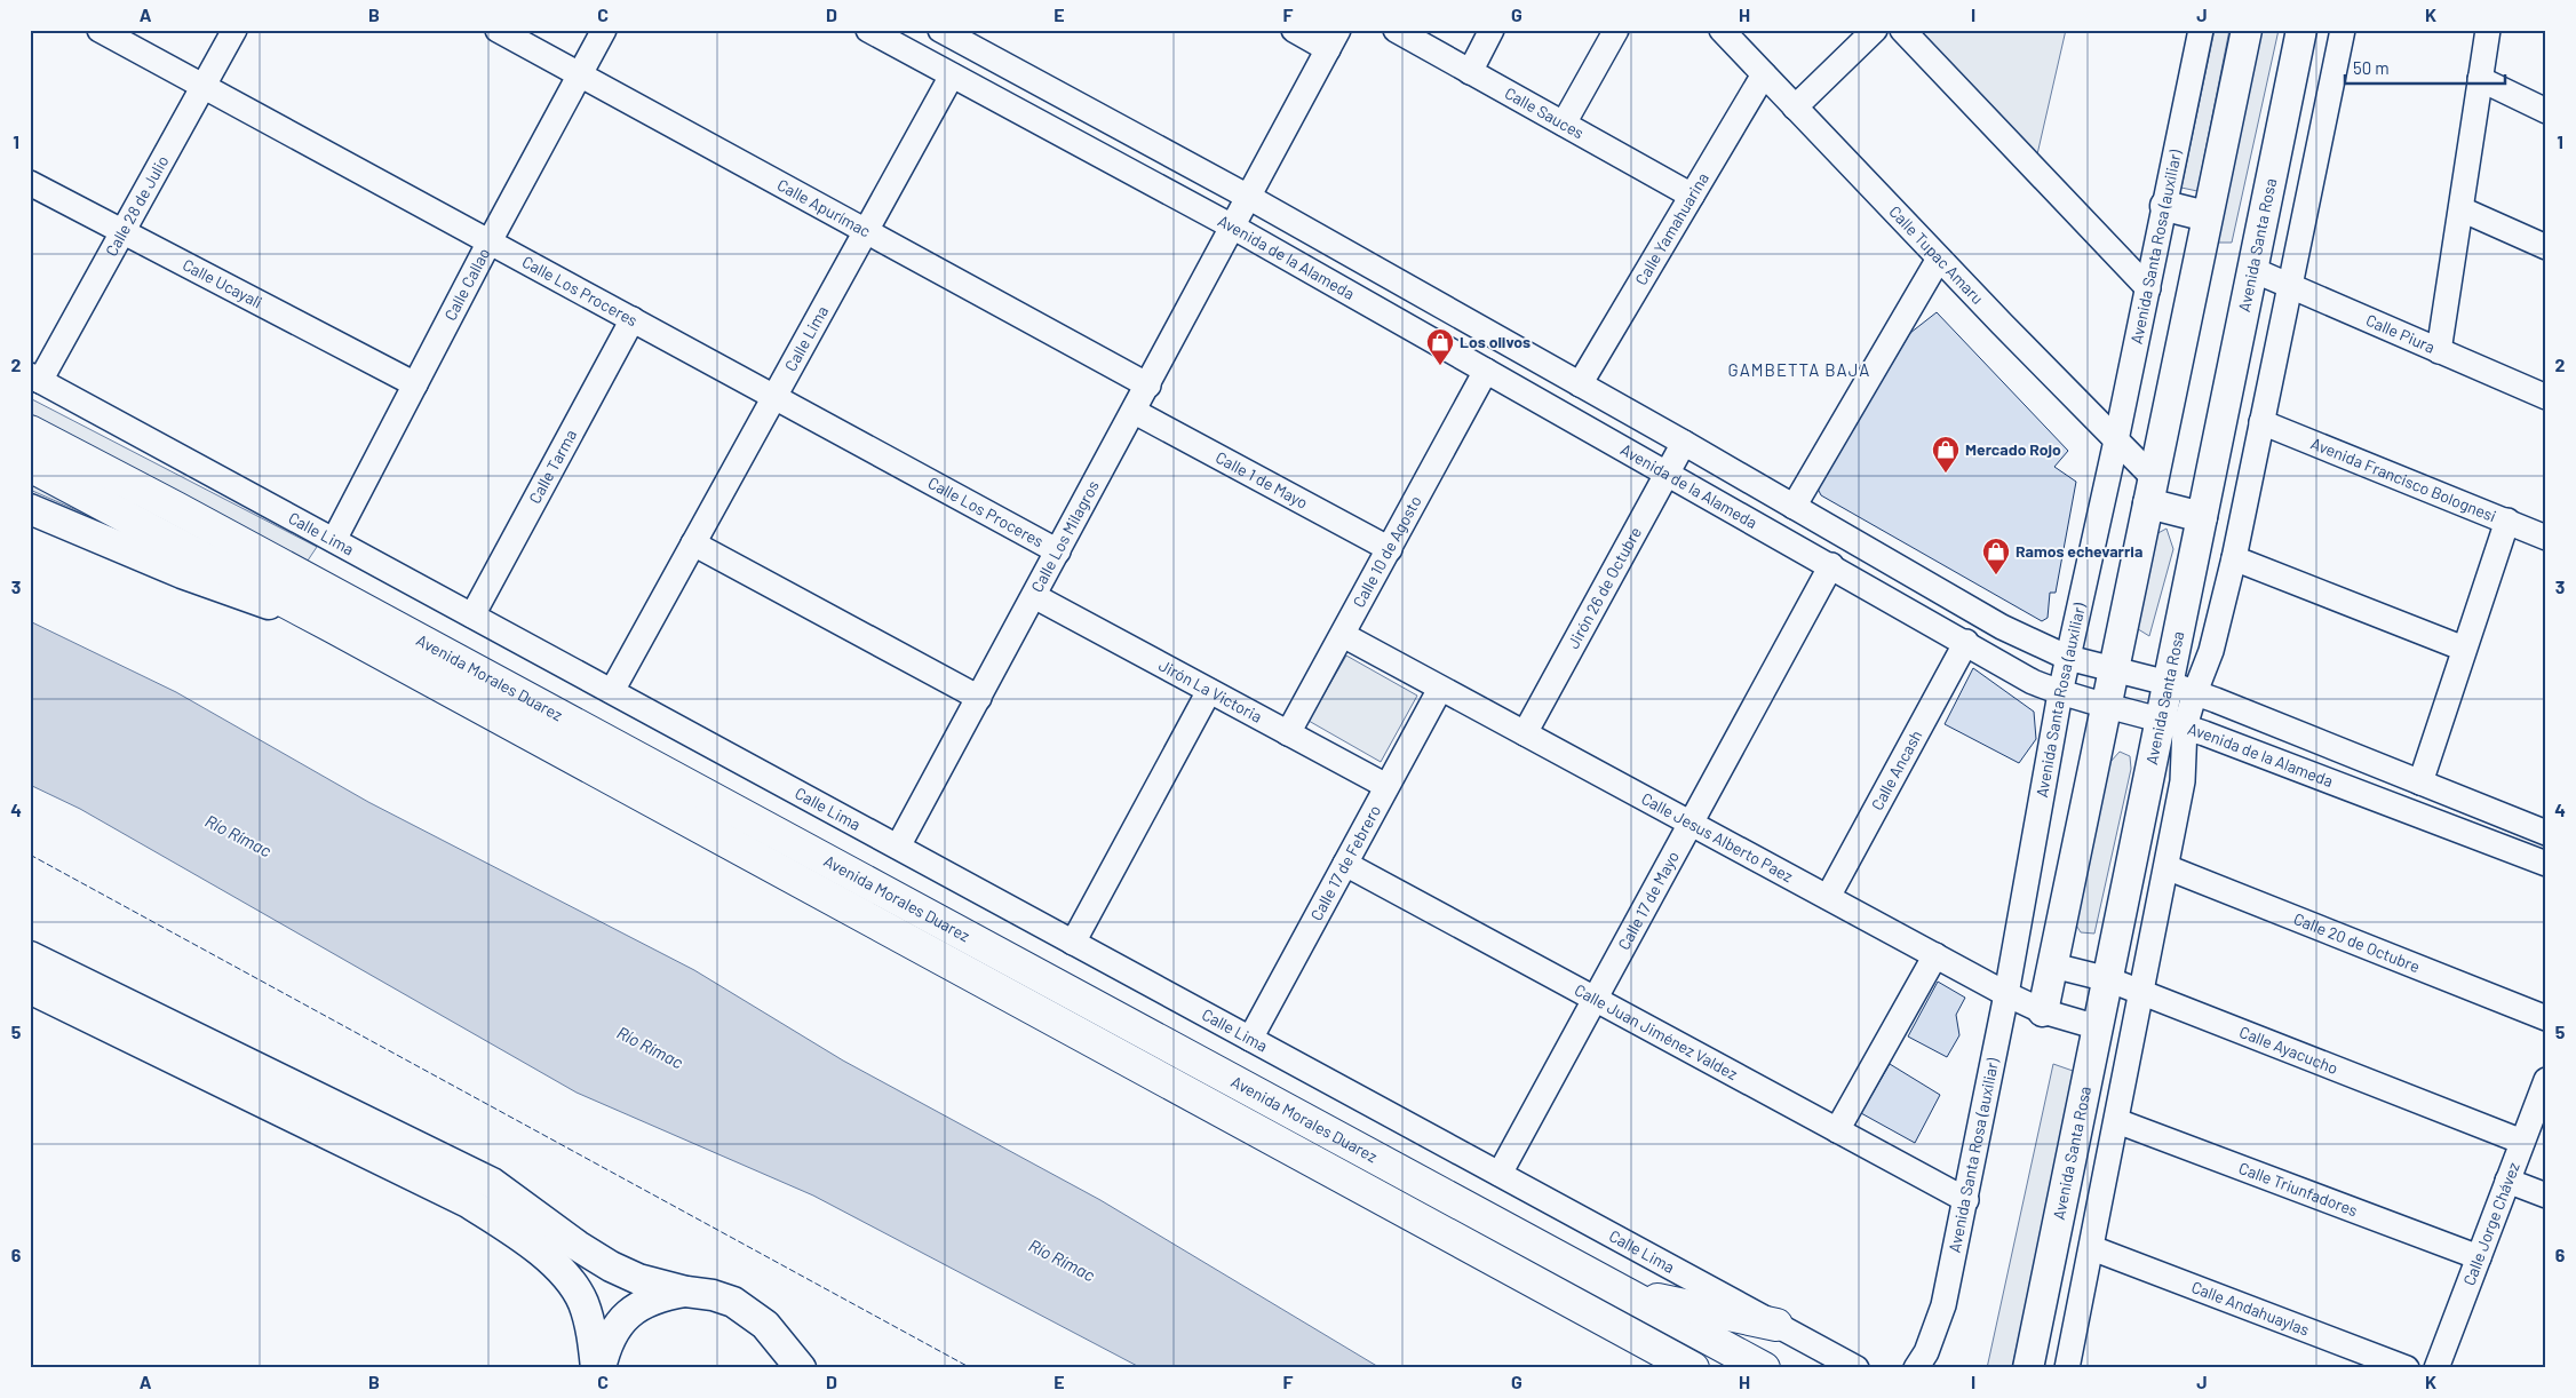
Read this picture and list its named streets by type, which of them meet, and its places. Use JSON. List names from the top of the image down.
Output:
{
  "streets": {
    "highway": ["Avenida Morales Duarez"],
    "main road": ["Avenida Santa Rosa"],
    "street": [
      "Calle Sauces",
      "Calle 28 de Julio",
      "Calle Apurímac",
      "Calle Yamahuarina",
      "Avenida Santa Rosa (auxiliar)",
      "Calle Tupac Amaru",
      "Avenida de la Alameda",
      "Calle Ucayali",
      "Calle Callao",
      "Calle Los Proceres",
      "Calle Piura",
      "Calle Lima",
      "Calle Tarma",
      "Avenida Francisco Bolognesi",
      "Calle 1 de Mayo",
      "Calle Los Milagros",
      "Calle 10 de Agosto",
      "Jirón 26 de Octubre",
      "Jirón La Victoria",
      "Calle Ancash",
      "Calle Jesus Alberto Paez",
      "Calle 17 de Febrero",
      "Calle 17 de Mayo",
      "Calle 20 de Octubre",
      "Calle Juan Jiménez Valdez",
      "Calle Ayacucho",
      "Calle Triunfadores",
      "Calle Jorge Chávez",
      "Calle Andahuaylas"
    ]
  },
  "crossings": [
    ["Calle Sauces", "Calle Yamahuarina"],
    ["Calle 28 de Julio", "Calle Ucayali"],
    ["Calle 28 de Julio", "Calle Los Proceres"],
    ["Calle 28 de Julio", "Calle Lima"],
    ["Calle Apurímac", "Calle Callao"],
    ["Calle Apurímac", "Calle Lima"],
    ["Calle Apurímac", "Calle Los Milagros"],
    ["Calle Yamahuarina", "Calle Tupac Amaru"],
    ["Calle Yamahuarina", "Avenida de la Alameda"],
    ["Avenida Santa Rosa", "Avenida de la Alameda"],
    ["Avenida Santa Rosa", "Calle Piura"],
    ["Avenida Santa Rosa", "Calle Jesus Alberto Paez"],
    ["Avenida Santa Rosa", "Calle Ayacucho"],
    ["Avenida Santa Rosa (auxiliar)", "Calle Tupac Amaru"],
    ["Avenida Santa Rosa (auxiliar)", "Avenida de la Alameda"],
    ["Avenida Santa Rosa (auxiliar)", "Calle Jesus Alberto Paez"],
    ["Avenida Santa Rosa (auxiliar)", "Calle Juan Jiménez Valdez"],
    ["Avenida de la Alameda", "Calle Lima"],
    ["Avenida de la Alameda", "Calle Los Milagros"],
    ["Avenida de la Alameda", "Calle 10 de Agosto"],
    ["Avenida de la Alameda", "Jirón 26 de Octubre"],
    ["Avenida de la Alameda", "Calle Ancash"],
    ["Avenida de la Alameda", "Calle 17 de Mayo"],
    ["Calle Ucayali", "Calle Callao"],
    ["Calle Callao", "Calle Los Proceres"],
    ["Calle Callao", "Calle Lima"],
    ["Calle Los Proceres", "Calle Lima"],
    ["Calle Los Proceres", "Calle Tarma"],
    ["Calle Los Proceres", "Calle Los Milagros"],
    ["Calle Lima", "Calle Tarma"],
    ["Calle Lima", "Calle Los Milagros"],
    ["Calle Lima", "Calle 17 de Febrero"],
    ["Calle Lima", "Calle 17 de Mayo"],
    ["Calle 1 de Mayo", "Calle Los Milagros"],
    ["Calle 1 de Mayo", "Calle 10 de Agosto"],
    ["Calle Los Milagros", "Jirón La Victoria"],
    ["Calle 10 de Agosto", "Jirón La Victoria"],
    ["Calle 10 de Agosto", "Calle Jesus Alberto Paez"],
    ["Jirón 26 de Octubre", "Calle Jesus Alberto Paez"],
    ["Jirón La Victoria", "Calle 17 de Febrero"],
    ["Calle Ancash", "Calle Jesus Alberto Paez"],
    ["Calle Jesus Alberto Paez", "Calle 17 de Febrero"],
    ["Calle Jesus Alberto Paez", "Calle 17 de Mayo"],
    ["Calle 17 de Febrero", "Calle Juan Jiménez Valdez"],
    ["Calle 17 de Mayo", "Calle Juan Jiménez Valdez"],
    ["Calle Ayacucho", "Calle Jorge Chávez"],
    ["Calle Triunfadores", "Calle Jorge Chávez"]
  ],
  "districts": ["GAMBETTA BAJA"],
  "water": ["Río Rímac"],
  "places": {
    "shop": ["Los olivos", "Mercado Rojo", "Ramos echevarria"]
  },
  "scale_bar": "50 m",
  "grid": {
    "columns": [
      "A",
      "B",
      "C",
      "D",
      "E",
      "F",
      "G",
      "H",
      "I",
      "J",
      "K"
    ],
    "rows": [
      "1",
      "2",
      "3",
      "4",
      "5",
      "6"
    ]
  }
}
